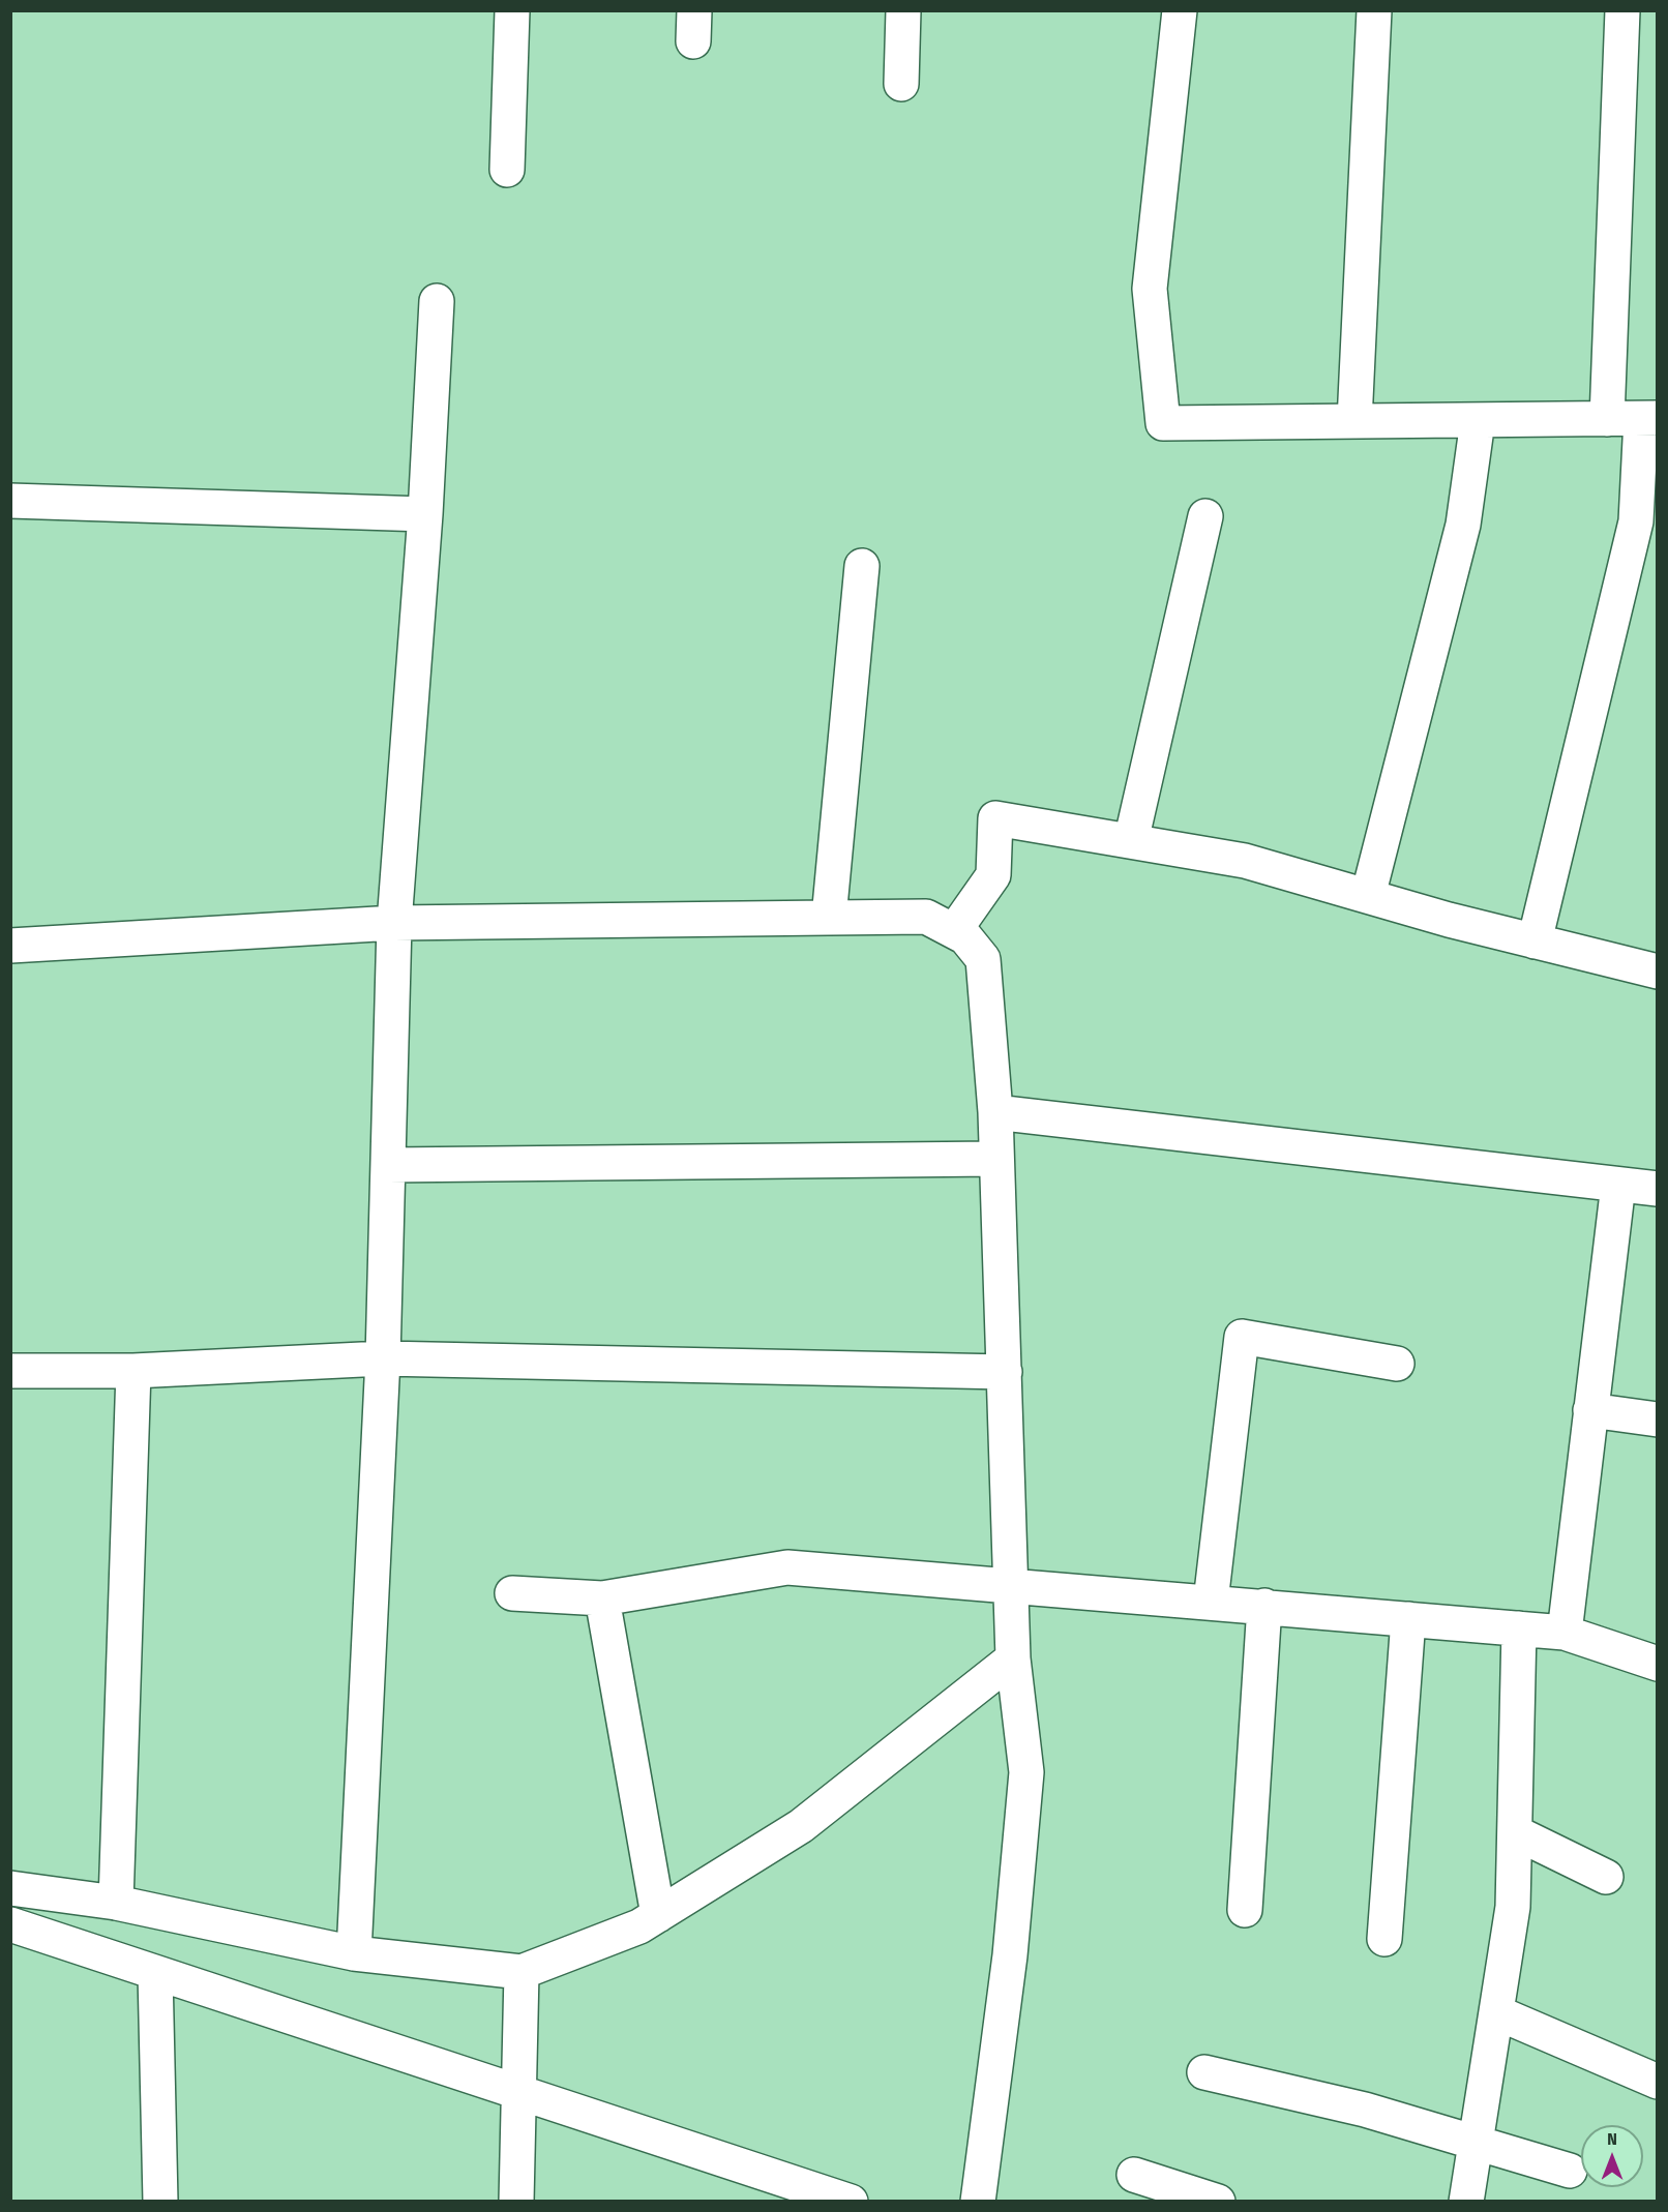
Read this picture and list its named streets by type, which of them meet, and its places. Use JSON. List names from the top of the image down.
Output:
{
  "north": "top"
}
